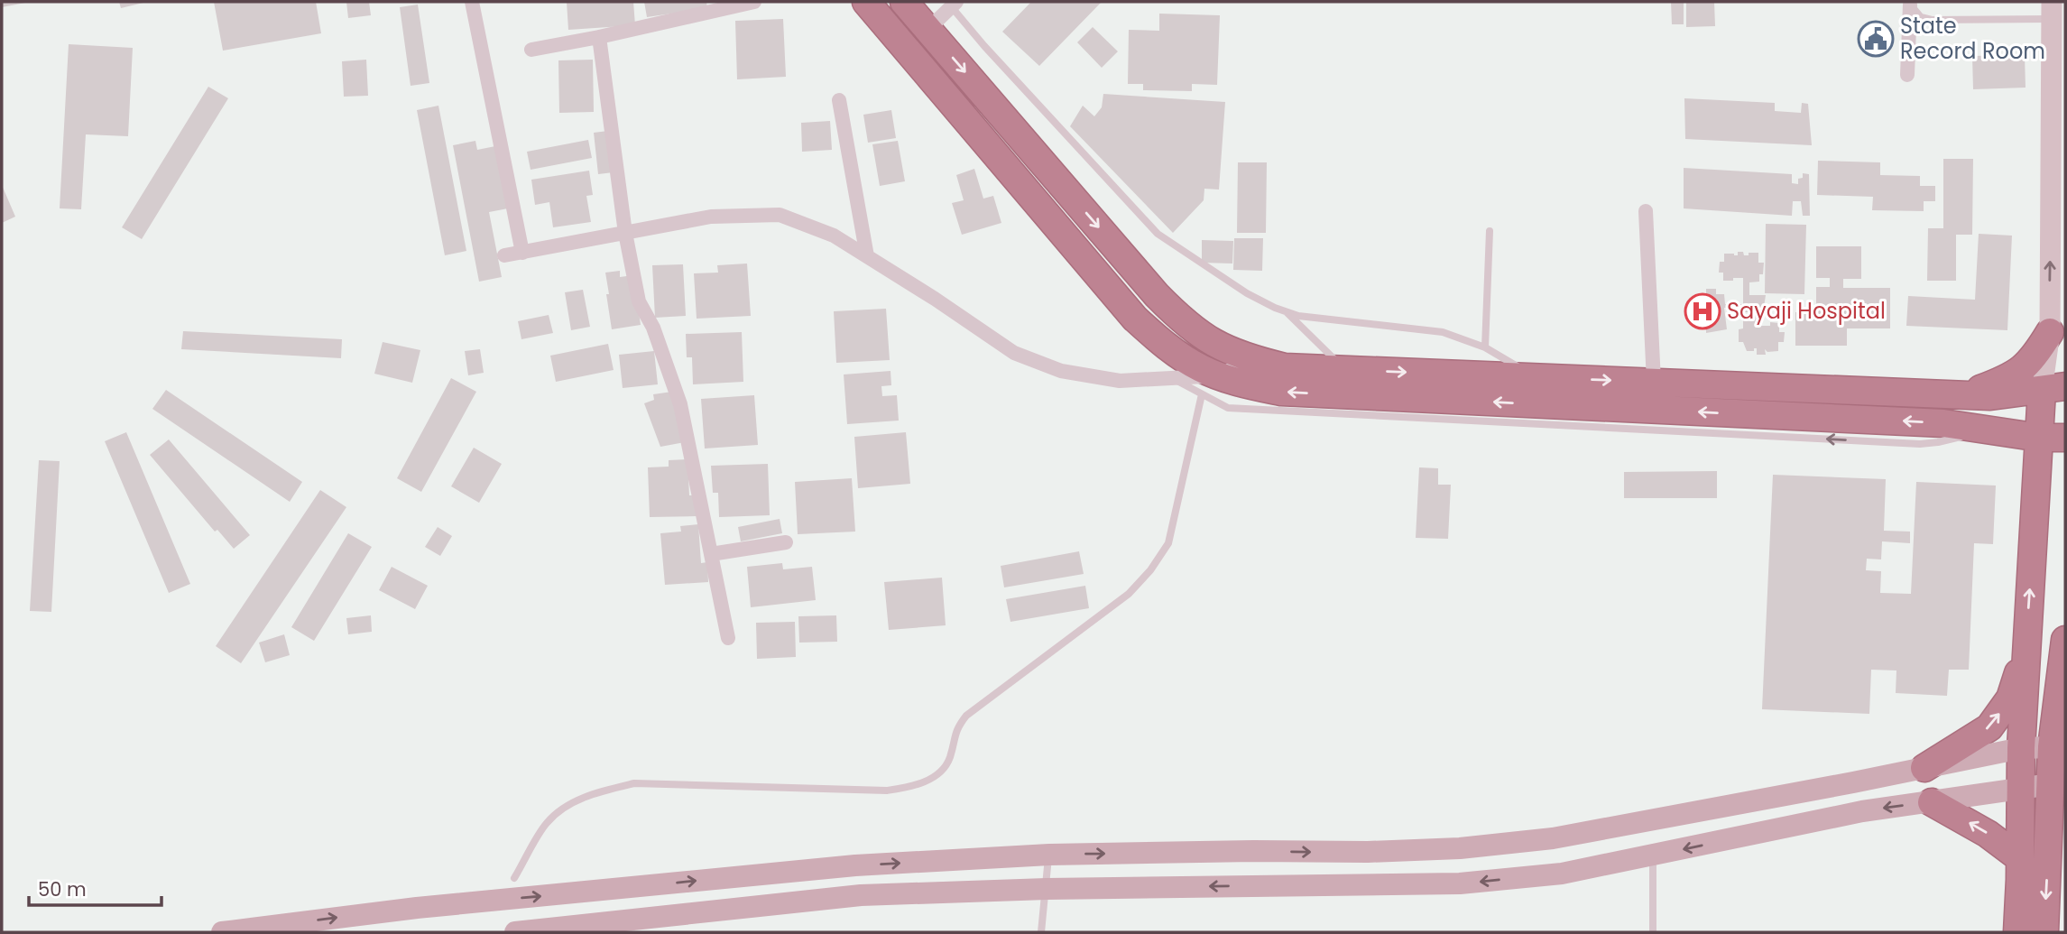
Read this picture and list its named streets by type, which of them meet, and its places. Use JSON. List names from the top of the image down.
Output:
{
  "places": {
    "public building": ["State Record Room"],
    "hospital": ["Sayaji Hospital"]
  },
  "scale_bar": "50 m"
}
